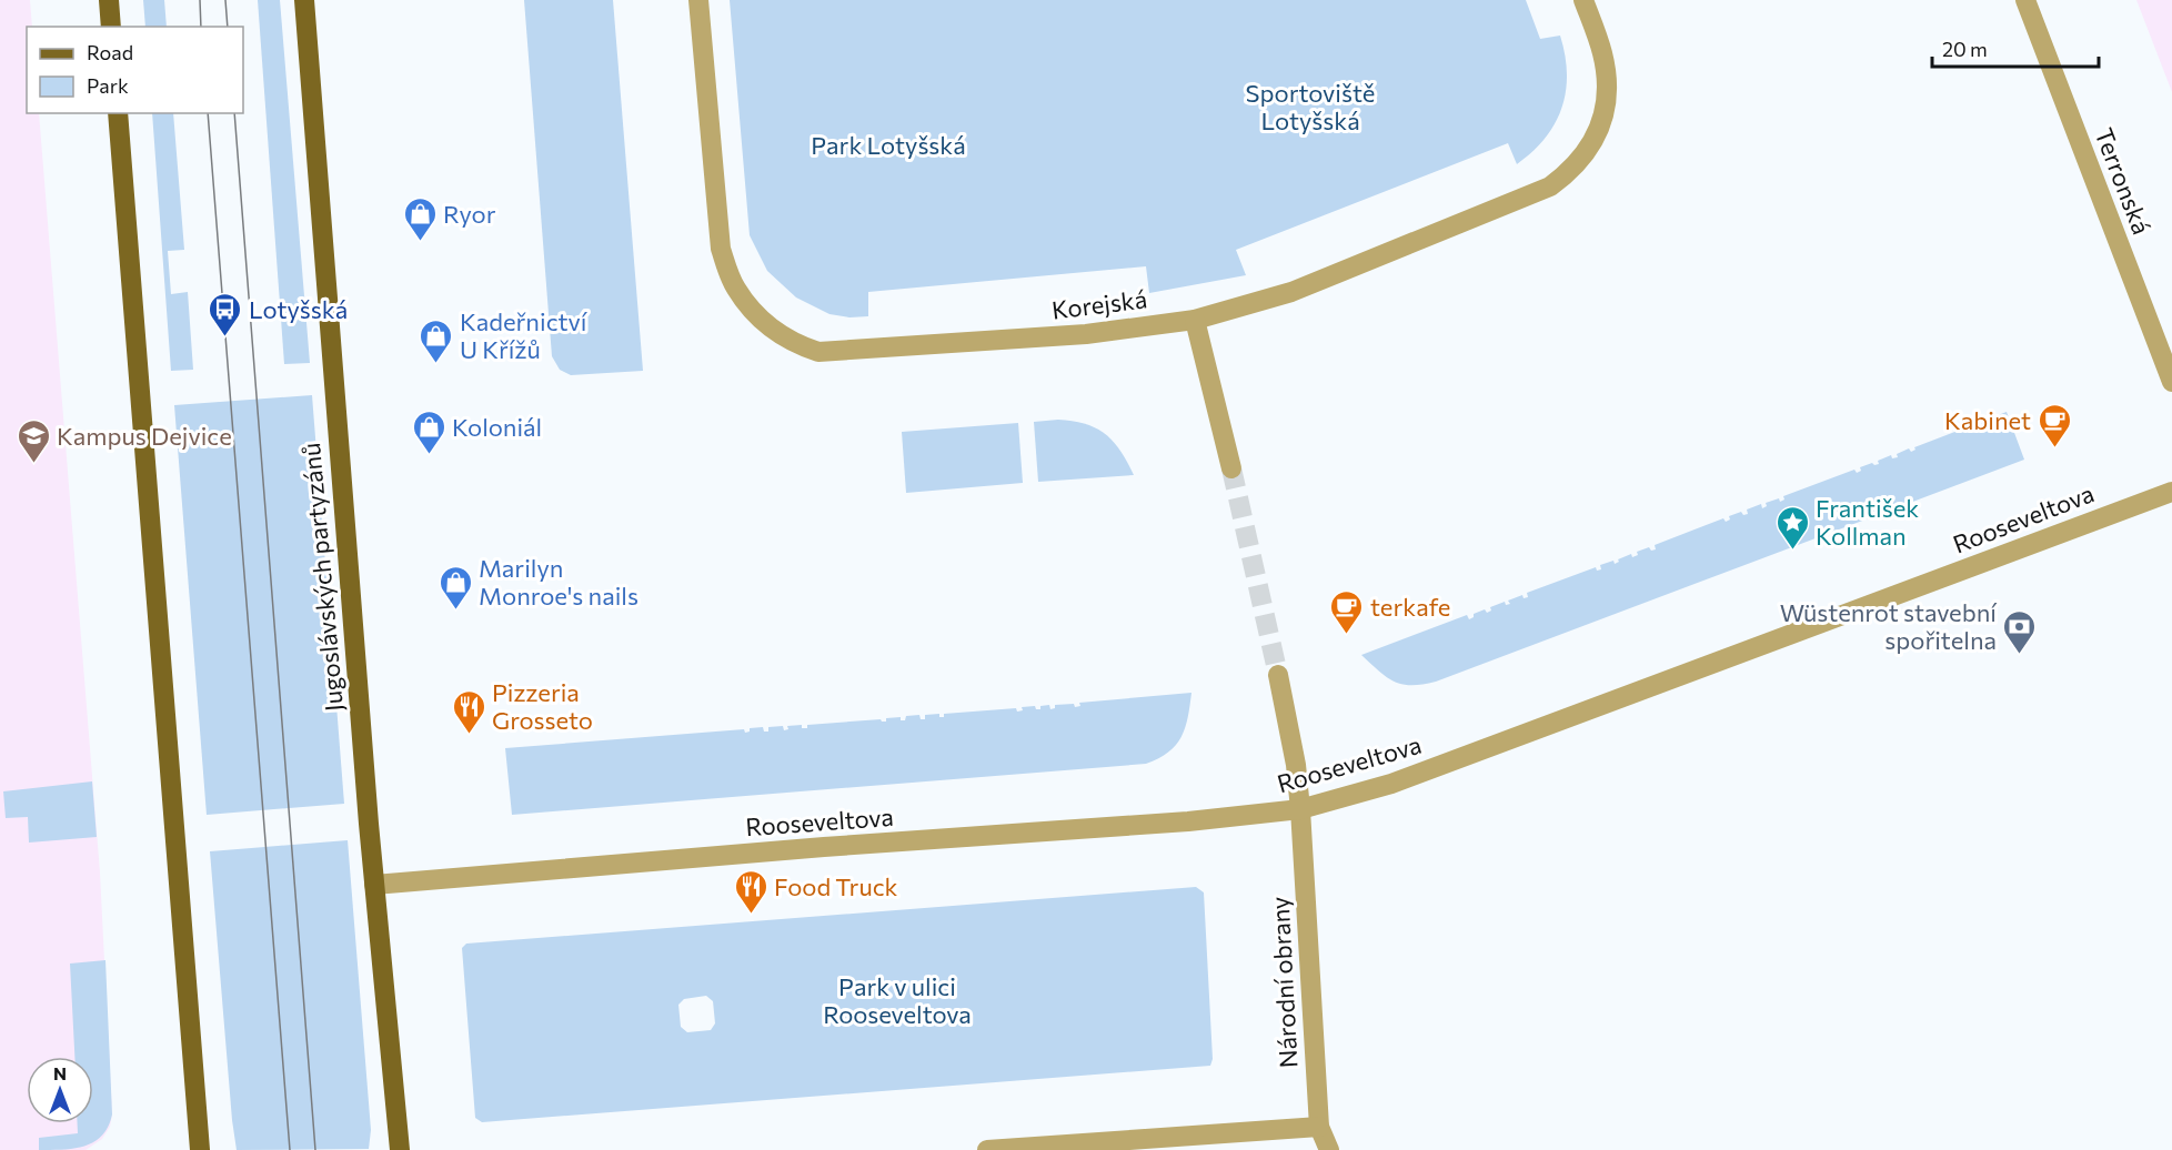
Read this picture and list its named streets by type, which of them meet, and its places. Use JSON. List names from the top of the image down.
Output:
{
  "streets": {
    "main road": ["Jugoslávských partyzánů"],
    "street": [
      "Terronská",
      "Korejská",
      "Rooseveltova",
      "Národní obrany"
    ]
  },
  "crossings": [
    ["Rooseveltova", "Jugoslávských partyzánů"],
    ["Rooseveltova", "Národní obrany"]
  ],
  "parks": ["Sportoviště Lotyšská", "Park Lotyšská", "Park v ulici Rooseveltova"],
  "places": {
    "shop": [
      "Ryor",
      "Kadeřnictví U Křížů",
      "Koloniál",
      "Marilyn Monroe's nails"
    ],
    "bus stop": ["Lotyšská"],
    "cafe": ["Kabinet", "terkafe"],
    "school or university": ["Kampus Dejvice"],
    "place": ["František Kollman"],
    "bank": ["Wüstenrot stavební spořitelna"],
    "restaurant": ["Pizzeria Grosseto", "Food Truck"]
  },
  "legend": ["Road", "Park"],
  "scale_bar": "20 m",
  "north": "top"
}
